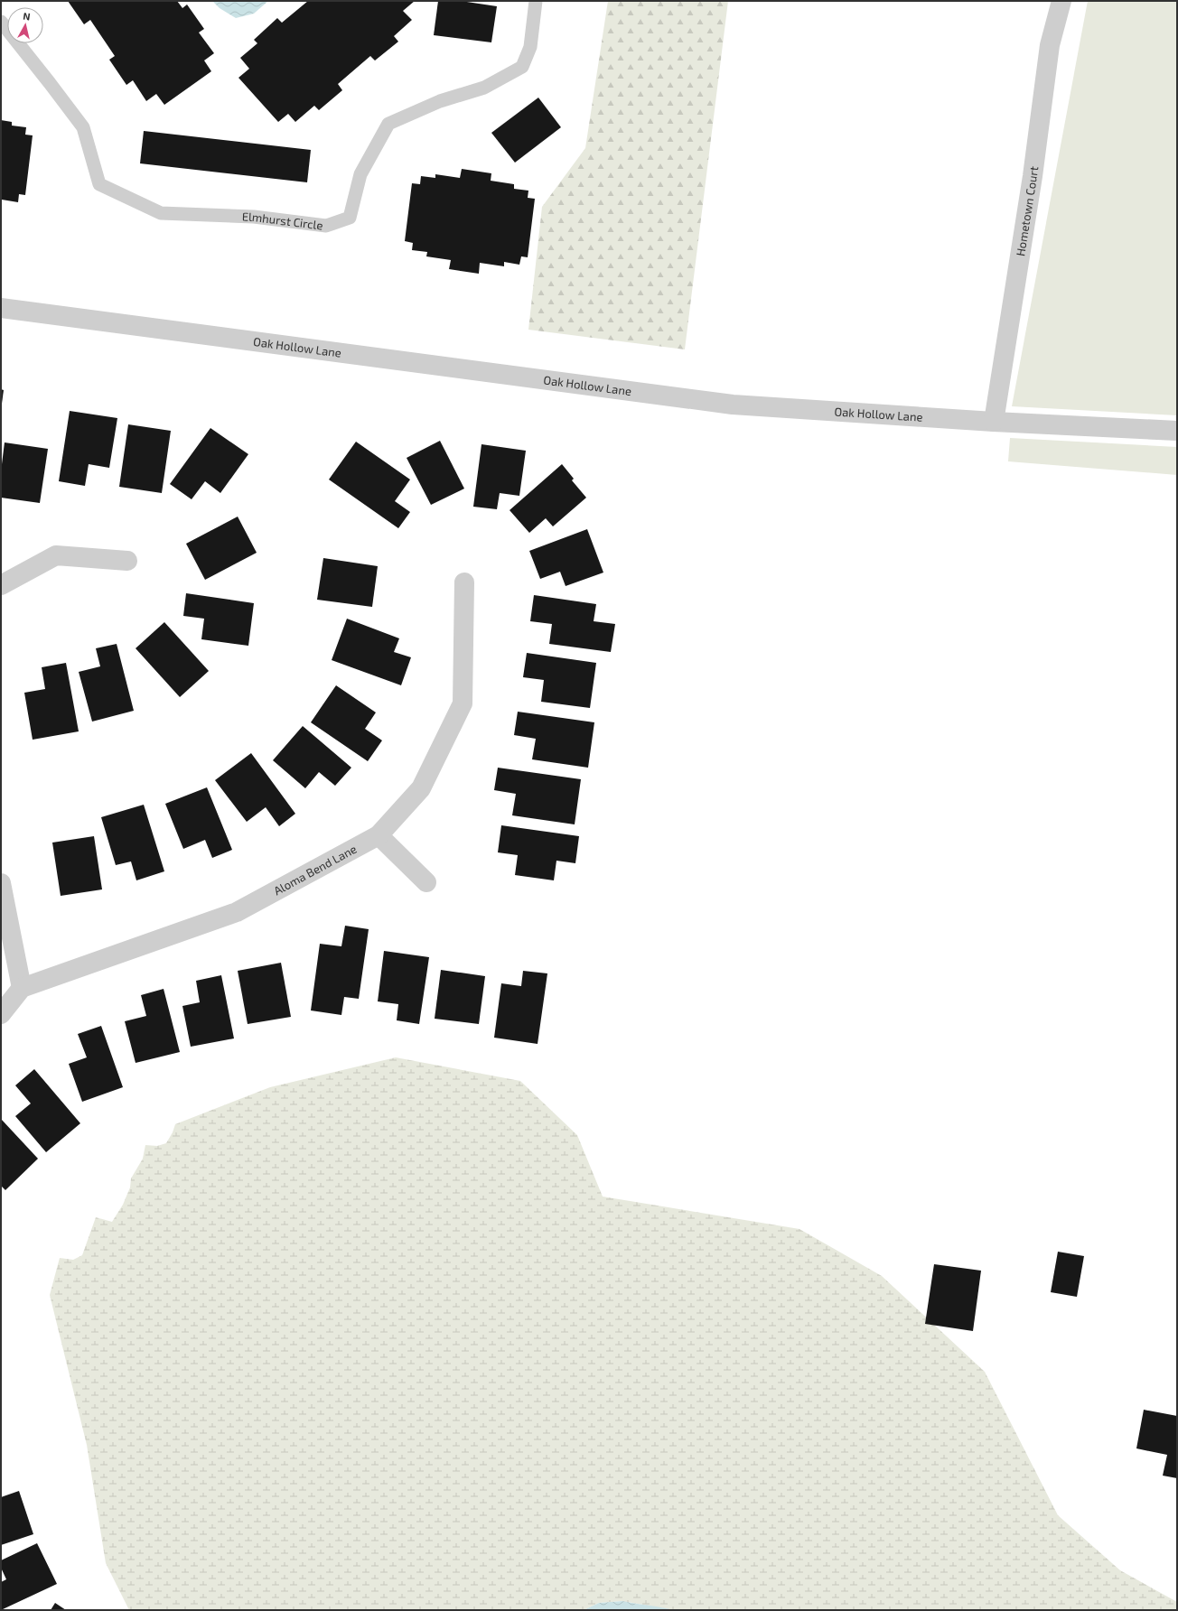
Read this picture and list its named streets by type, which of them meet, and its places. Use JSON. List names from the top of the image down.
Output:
{
  "streets": {
    "street": ["Hometown Court", "Oak Hollow Lane", "Aloma Bend Lane"],
    "lane": ["Elmhurst Circle"]
  },
  "crossings": [
    ["Hometown Court", "Oak Hollow Lane"]
  ],
  "north": "top"
}
